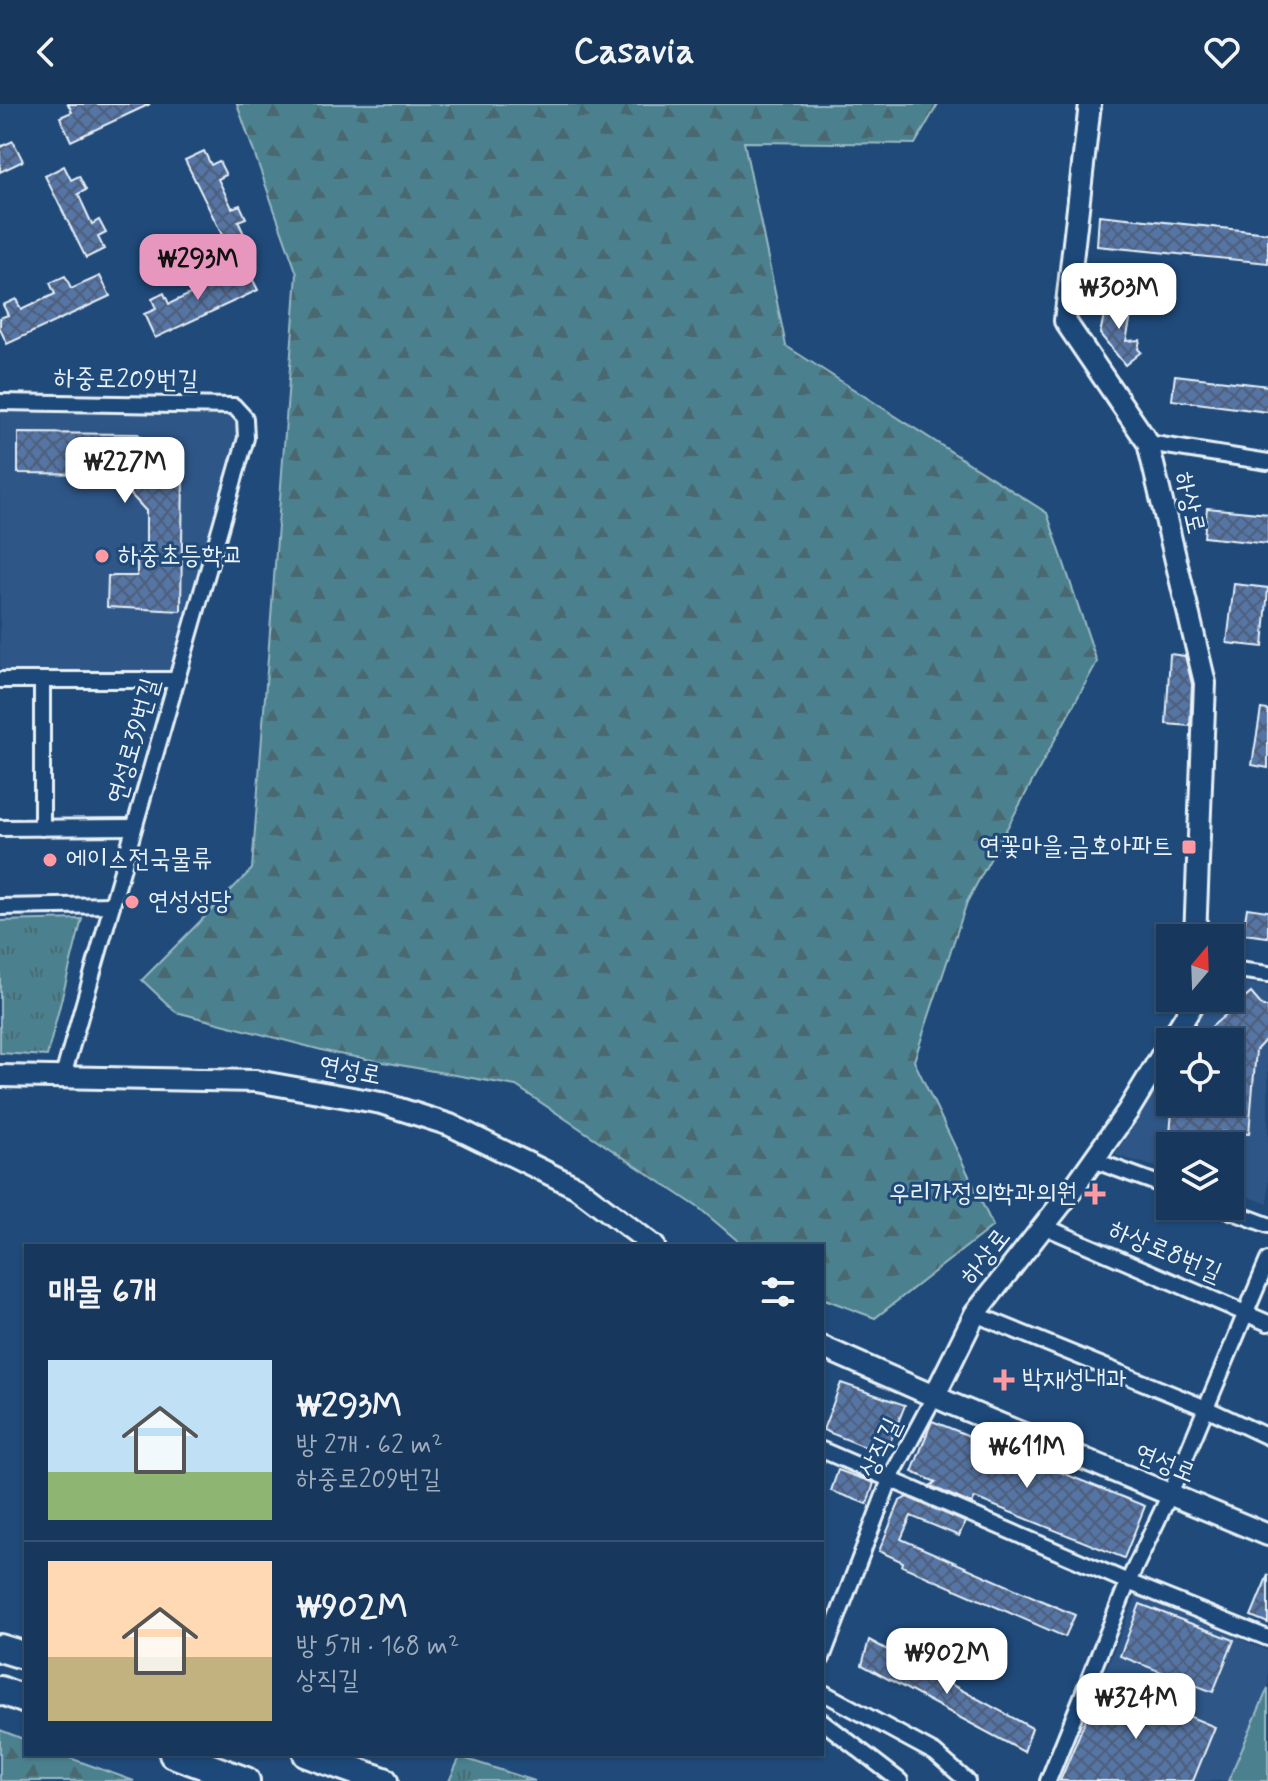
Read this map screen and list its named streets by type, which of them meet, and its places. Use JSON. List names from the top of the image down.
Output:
{
  "streets": {
    "street": [
      "하중로209번길",
      "하상로",
      "연성로39번길",
      "연성로",
      "하상로8번길",
      "상직길"
    ]
  },
  "crossings": [
    ["하중로209번길", "연성로39번길"],
    ["하상로", "연성로"],
    ["하상로", "하상로8번길"],
    ["하상로", "상직길"],
    ["연성로39번길", "연성로"],
    ["연성로", "상직길"]
  ],
  "places": {
    "other": ["하중초등학교", "에이스전국물류", "연성성당"],
    "transit": ["연꽃마을.금호아파트"],
    "health": ["우리가정의학과의원", "박재성내과"]
  },
  "north": "top",
  "page": {
    "header": "Casavia",
    "price": [
      "₩293M",
      "₩303M",
      "₩227M",
      "₩611M",
      "₩902M",
      "₩324M"
    ],
    "heading": "매물 6개",
    "list": [
      {
        "name": "₩293M",
        "note": "방 2개 · 62 m² · 하중로209번길"
      },
      {
        "name": "₩902M",
        "note": "방 5개 · 168 m² · 상직길"
      }
    ]
  }
}
